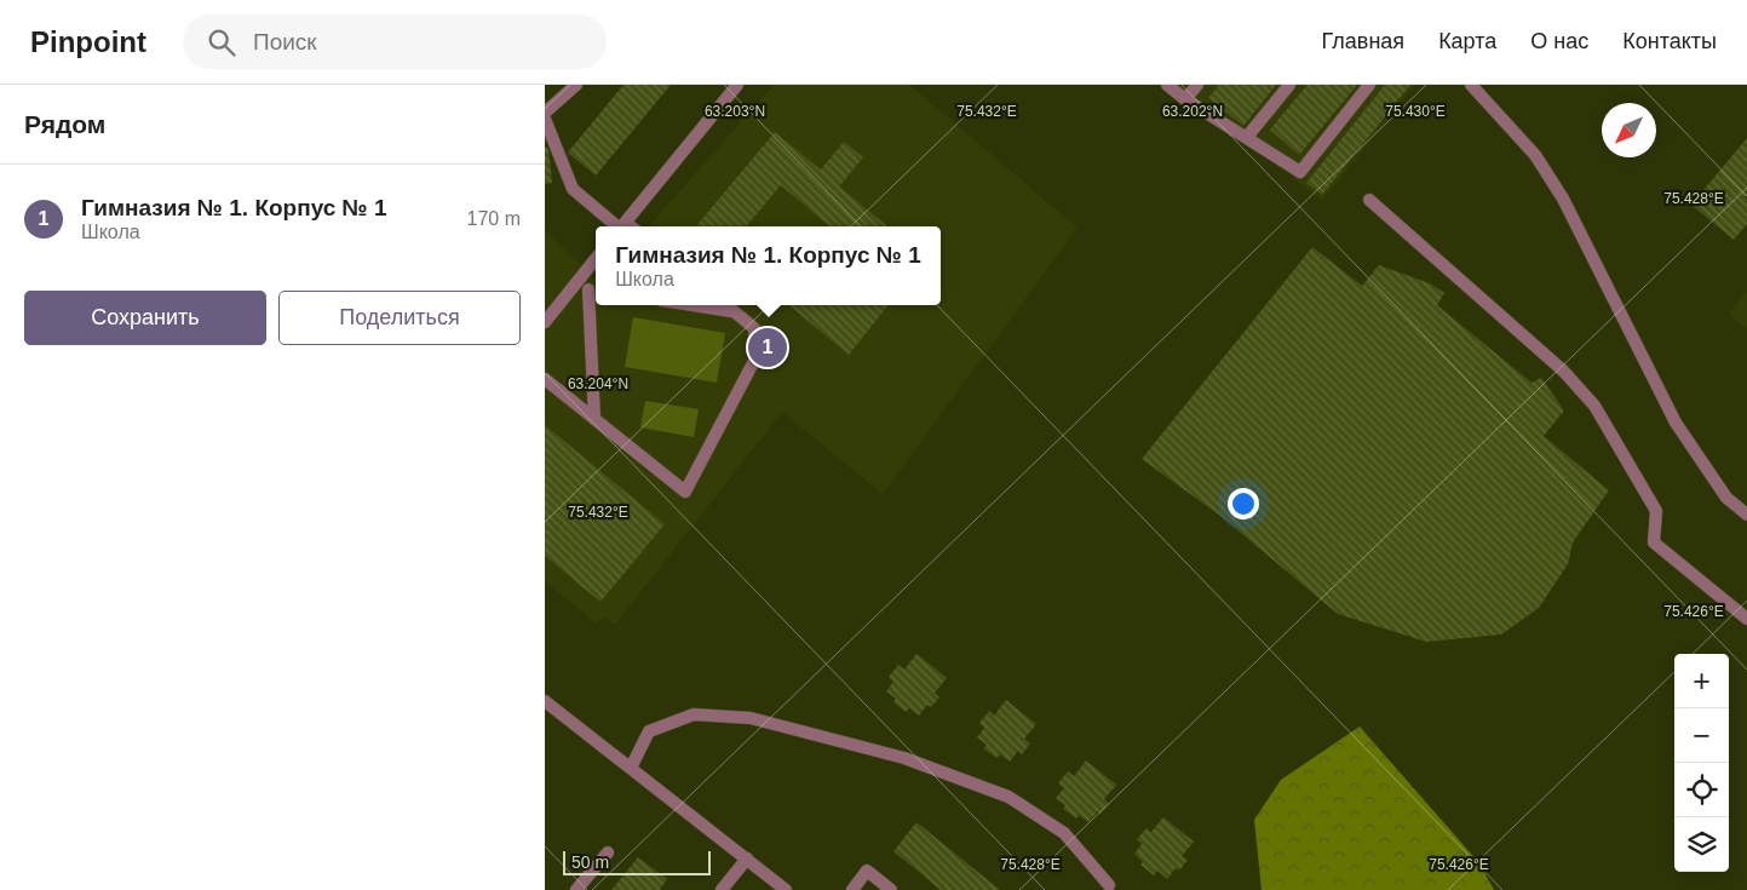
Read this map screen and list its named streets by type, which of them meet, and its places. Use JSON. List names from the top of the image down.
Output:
{
  "scale_bar": "50 m",
  "north": "bottom left",
  "page": {
    "header": "Pinpoint",
    "search": "Поиск",
    "nav": [
      "Главная",
      "Карта",
      "О нас",
      "Контакты"
    ],
    "heading": "Рядом",
    "list": [
      {
        "mark": "1",
        "name": "Гимназия № 1. Корпус № 1",
        "note": "Школа",
        "value": "170 m"
      }
    ],
    "popup": ["Гимназия № 1. Корпус № 1", "Школа"],
    "buttons": ["Сохранить", "Поделиться"],
    "pins": "1",
    "map_buttons": ["+", "−"],
    "scale": "50 m"
  },
  "coordinates": [
    "75.432°E",
    "75.430°E",
    "63.203°N",
    "63.202°N",
    "75.428°E",
    "63.204°N",
    "75.426°E"
  ]
}
